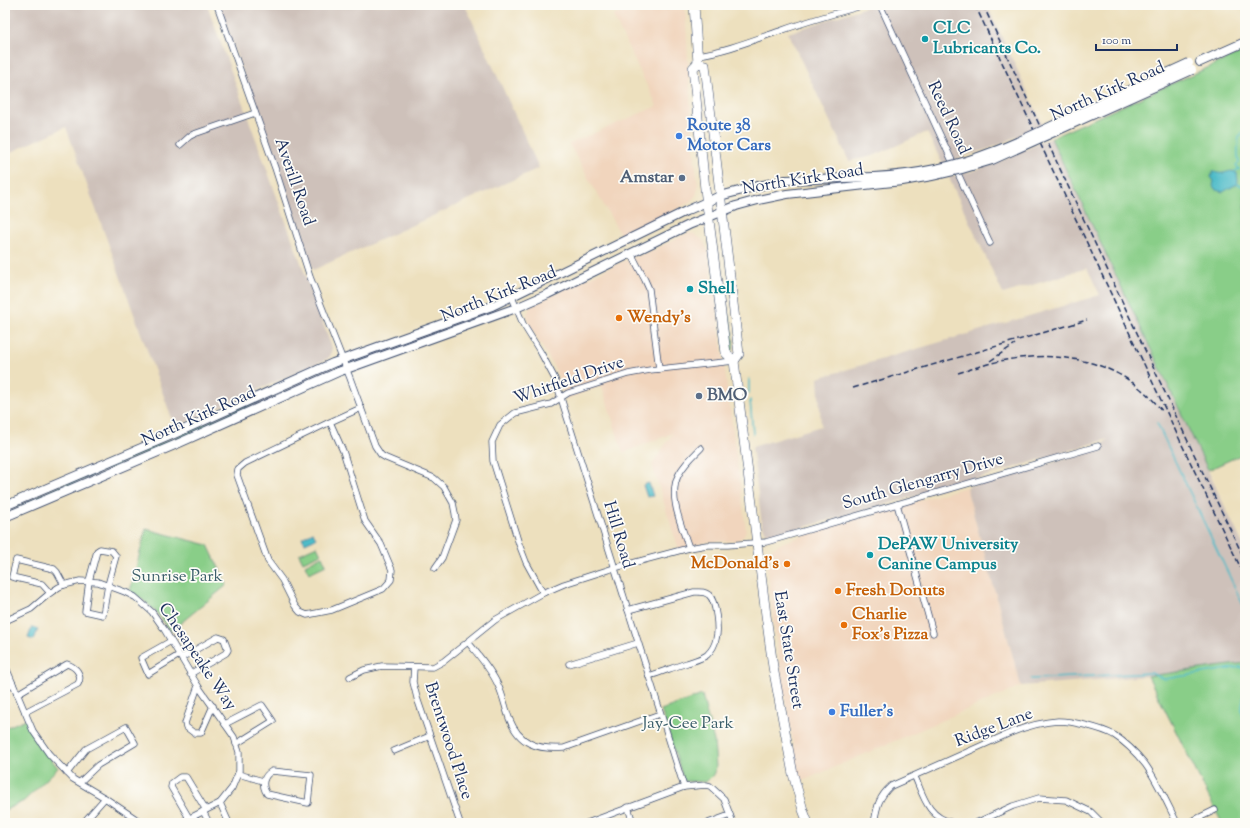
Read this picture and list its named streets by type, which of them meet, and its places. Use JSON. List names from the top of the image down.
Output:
{
  "streets": {
    "main road": ["North Kirk Road", "East State Street"],
    "street": [
      "Reed Road",
      "Averill Road",
      "Whitfield Drive",
      "South Glengarry Drive",
      "Hill Road",
      "Chesapeake Way",
      "Ridge Lane",
      "Brentwood Place"
    ]
  },
  "crossings": [
    ["North Kirk Road", "Averill Road"],
    ["North Kirk Road", "Hill Road"],
    ["North Kirk Road", "East State Street"],
    ["Whitfield Drive", "South Glengarry Drive"],
    ["Whitfield Drive", "Hill Road"],
    ["Whitfield Drive", "East State Street"],
    ["South Glengarry Drive", "Hill Road"],
    ["South Glengarry Drive", "East State Street"],
    ["South Glengarry Drive", "Brentwood Place"]
  ],
  "parks": ["Sunrise Park", "Jay-Cee Park"],
  "places": [
    "CLC Lubricants Co.",
    "Route 38 Motor Cars",
    "Amstar",
    "Shell",
    "Wendy's",
    "BMO",
    "DePAW University Canine Campus",
    "McDonald's",
    "Fresh Donuts",
    "Charlie Fox's Pizza",
    "Fuller's"
  ],
  "scale_bar": "100 m"
}
